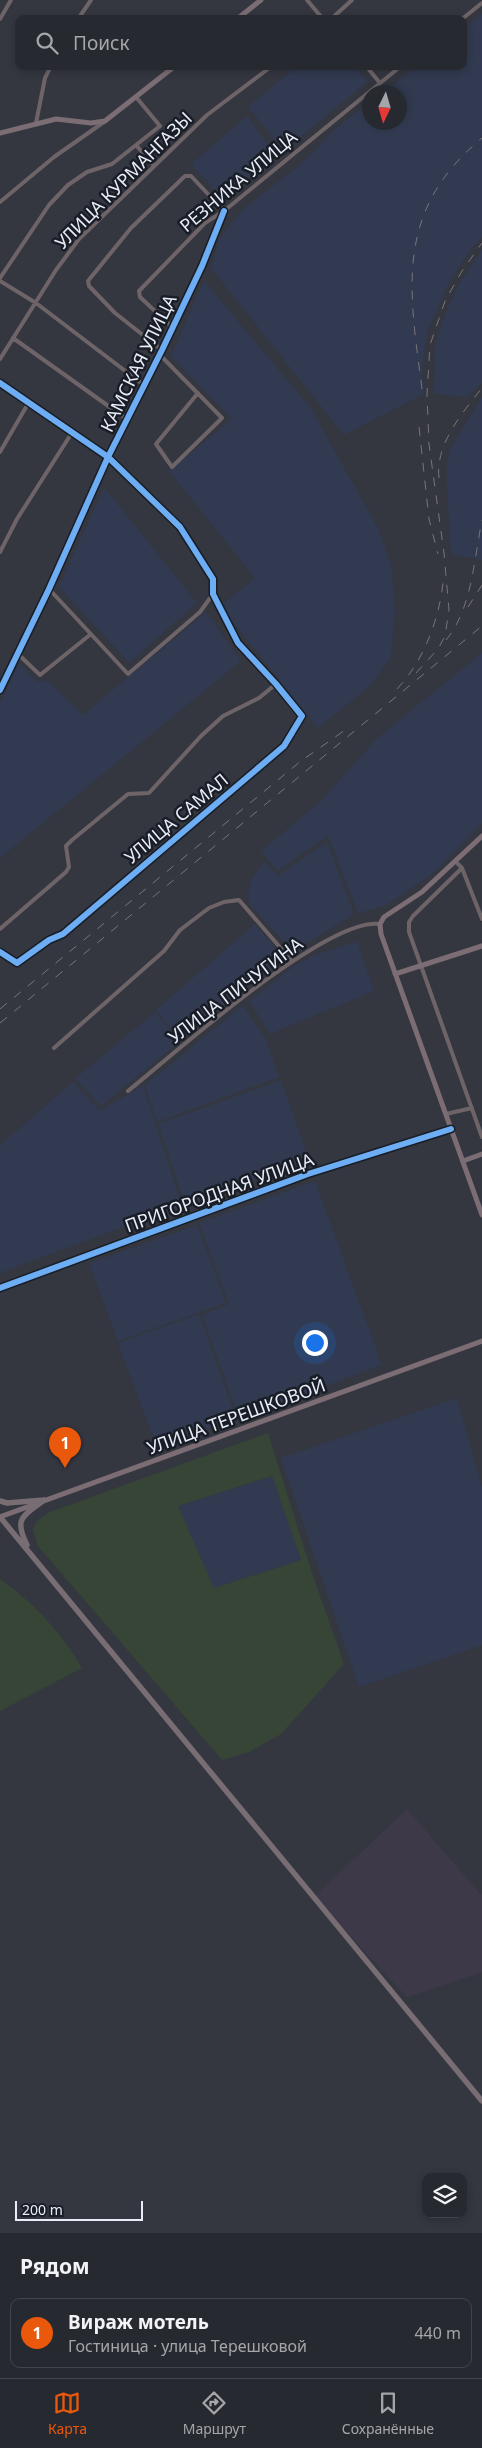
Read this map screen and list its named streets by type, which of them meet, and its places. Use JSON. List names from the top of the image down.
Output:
{
  "streets": {
    "street": [
      "УЛИЦА КУРМАНГАЗЫ",
      "РЕЗНИКА УЛИЦА",
      "КАМСКАЯ УЛИЦА",
      "УЛИЦА САМАЛ",
      "УЛИЦА ПИЧУГИНА",
      "ПРИГОРОДНАЯ УЛИЦА",
      "УЛИЦА ТЕРЕШКОВОЙ"
    ]
  },
  "crossings": [
    ["РЕЗНИКА УЛИЦА", "КАМСКАЯ УЛИЦА"]
  ],
  "scale_bar": "200 m",
  "north": "bottom",
  "page": {
    "search": "Поиск",
    "pins": "1",
    "scale": "200 m",
    "heading": "Рядом",
    "list": [
      {
        "mark": "1",
        "name": "Вираж мотель",
        "note": "Гостиница · улица Терешковой",
        "value": "440 m"
      }
    ],
    "nav": ["Карта", "Маршрут", "Сохранённые"]
  }
}
